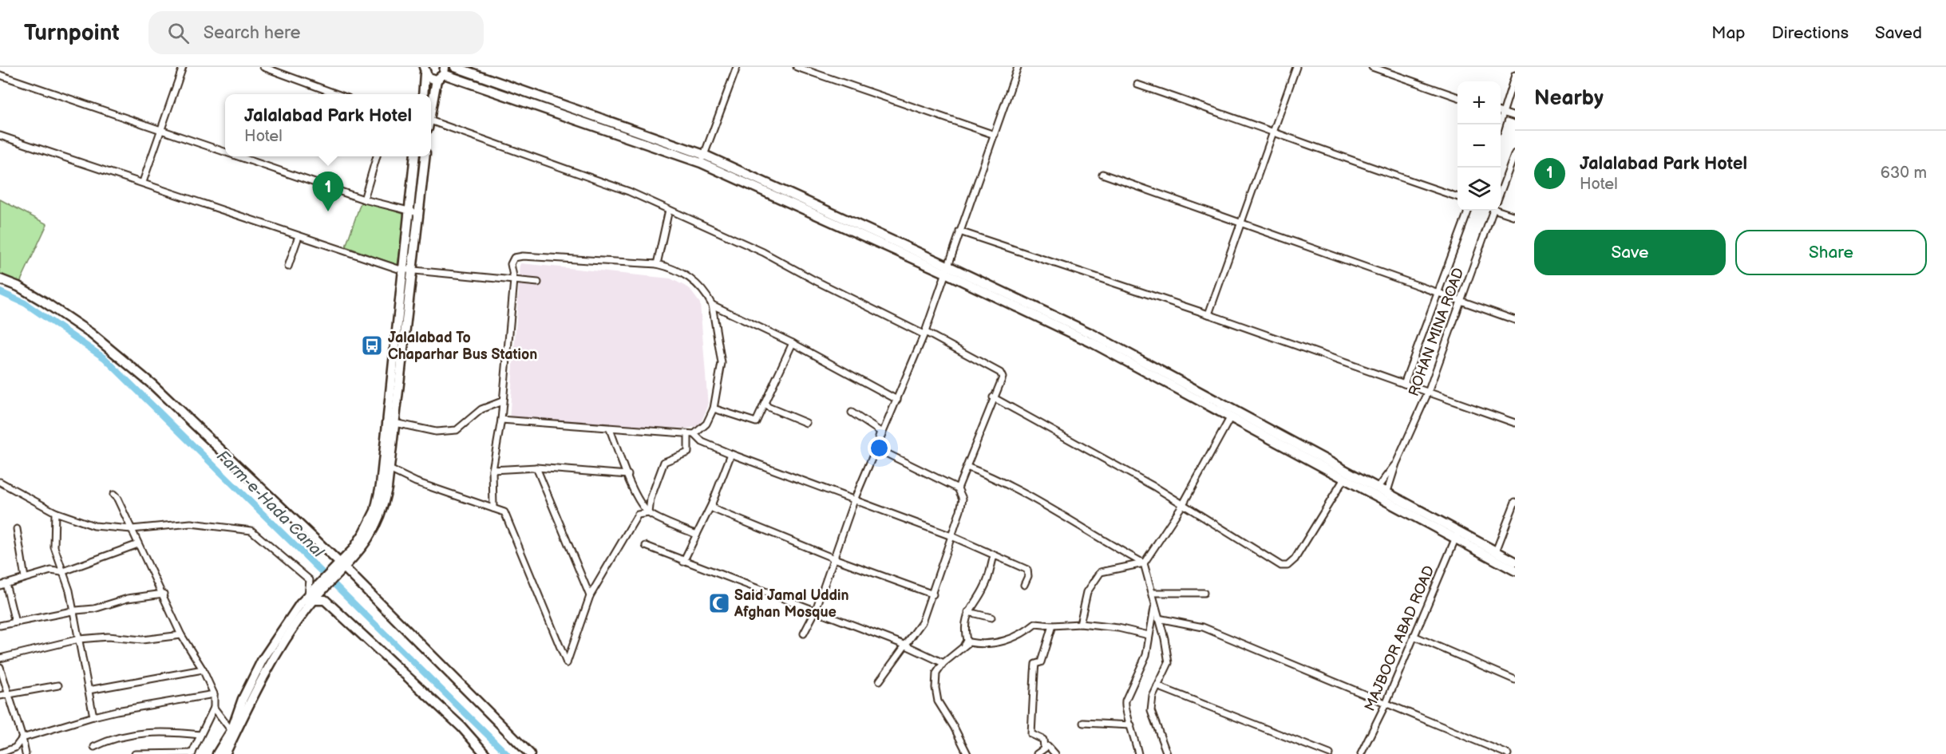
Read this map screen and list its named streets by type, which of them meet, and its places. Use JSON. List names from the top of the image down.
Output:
{
  "streets": {
    "street": ["ROHAN MINA ROAD", "MAJBOOR ABAD ROAD"]
  },
  "water": ["Farm-e-Hada Canal"],
  "places": {
    "bus stop": ["Jalalabad To Chaparhar Bus Station"],
    "mosque": ["Said Jamal Uddin Afghan Mosque"]
  },
  "page": {
    "header": "Turnpoint",
    "search": "Search here",
    "nav": ["Map", "Directions", "Saved"],
    "heading": "Nearby",
    "map_buttons": ["+", "−"],
    "popup": ["Jalalabad Park Hotel", "Hotel"],
    "list": [
      {
        "mark": "1",
        "name": "Jalalabad Park Hotel",
        "note": "Hotel",
        "value": "630 m"
      }
    ],
    "pins": "1",
    "buttons": ["Save", "Share"]
  }
}
